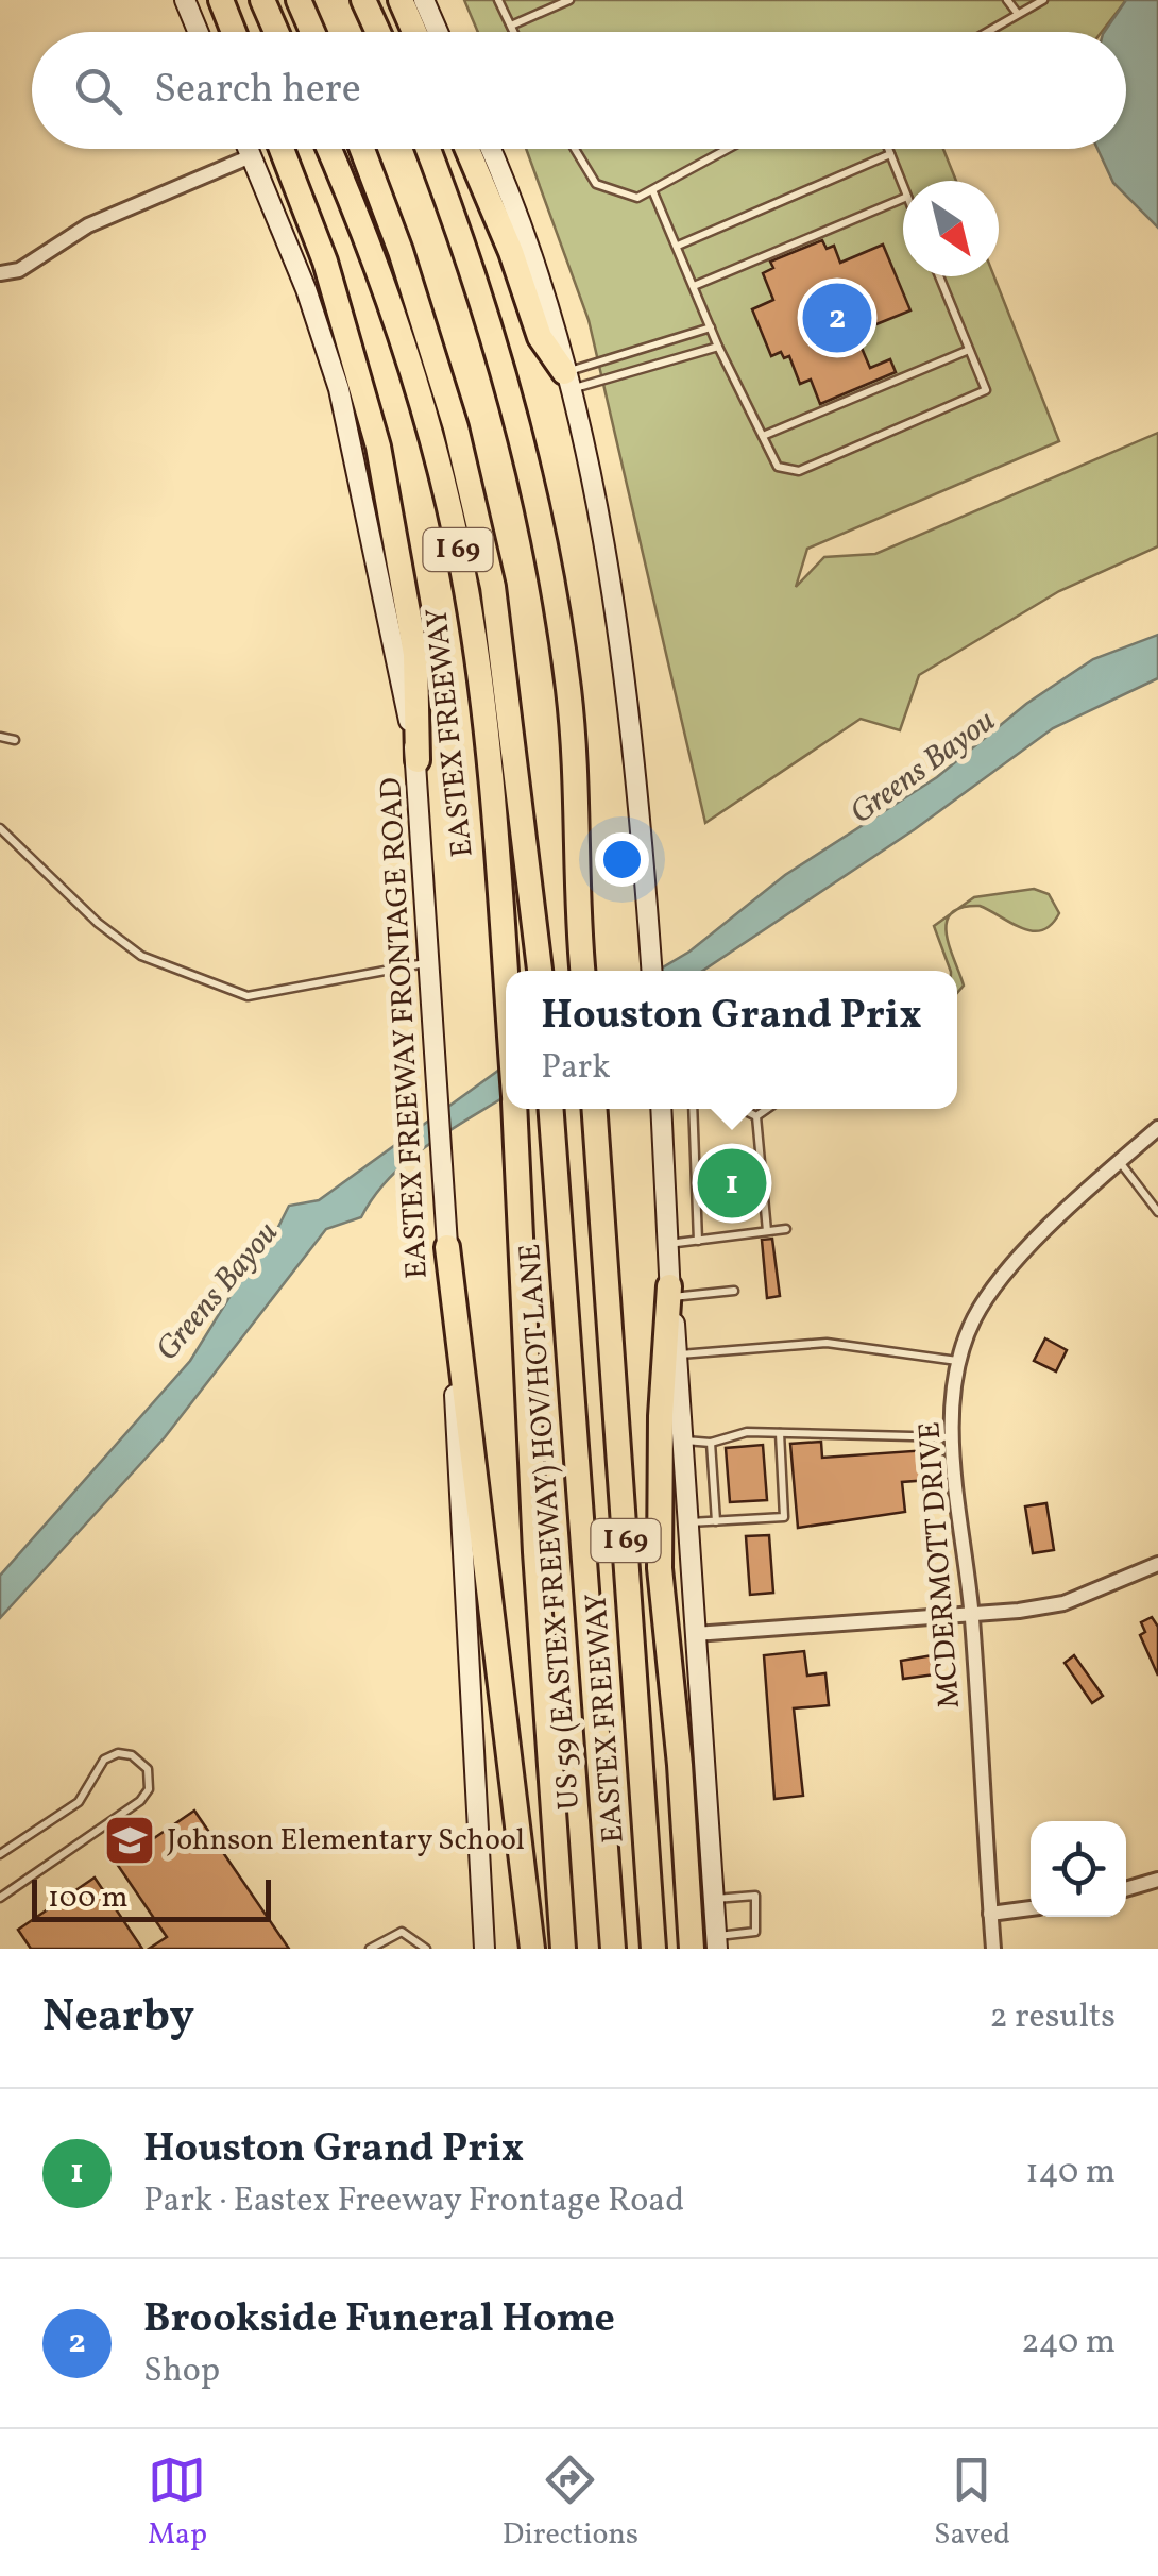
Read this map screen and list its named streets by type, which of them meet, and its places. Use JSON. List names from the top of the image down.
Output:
{
  "streets": {
    "highway": ["I 69", "EASTEX FREEWAY", "US 59 (EASTEX FREEWAY) HOV/HOT LANE"],
    "main road": ["EASTEX FREEWAY FRONTAGE ROAD"],
    "street": ["MCDERMOTT DRIVE"]
  },
  "water": ["Greens Bayou"],
  "places": {
    "school or university": ["Johnson Elementary School"]
  },
  "scale_bar": "100 m",
  "north": "bottom right",
  "page": {
    "search": "Search here",
    "pins": ["2", "1"],
    "popup": ["Houston Grand Prix", "Park"],
    "scale": "100 m",
    "heading": ["Nearby", "2 results"],
    "list": [
      {
        "mark": "1",
        "name": "Houston Grand Prix",
        "note": "Park · Eastex Freeway Frontage Road",
        "value": "140 m"
      },
      {
        "mark": "2",
        "name": "Brookside Funeral Home",
        "note": "Shop",
        "value": "240 m"
      }
    ],
    "nav": ["Map", "Directions", "Saved"]
  }
}
